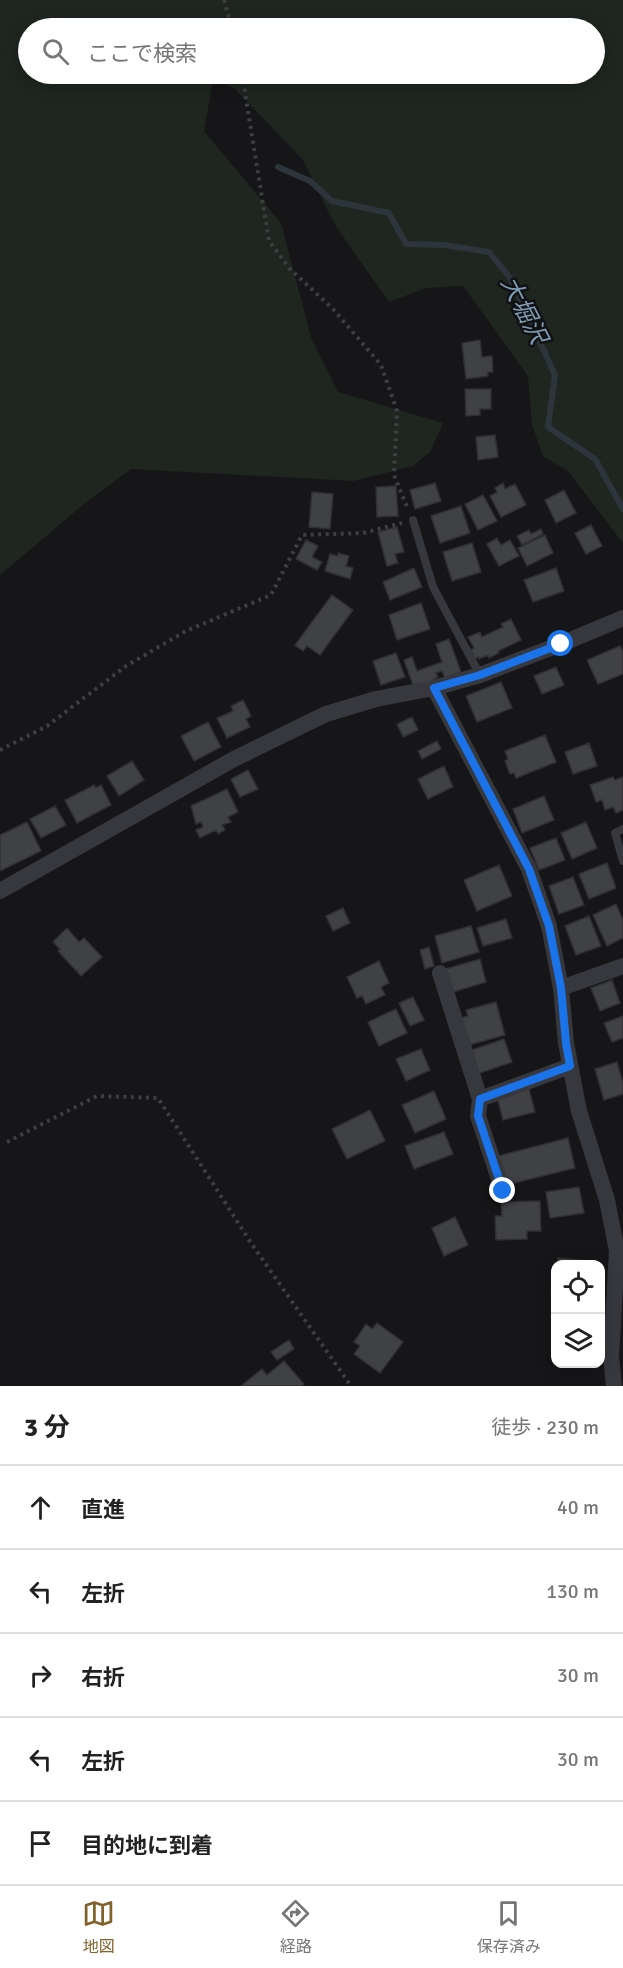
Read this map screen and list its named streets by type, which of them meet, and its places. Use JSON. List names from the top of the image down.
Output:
{
  "water": ["大堀沢"],
  "page": {
    "search": "ここで検索",
    "heading": ["3 分", "徒歩 · 230 m"],
    "list": [
      ["直進", "40 m"],
      ["左折", "130 m"],
      ["右折", "30 m"],
      ["左折", "30 m"],
      "目的地に到着"
    ],
    "nav": ["地図", "経路", "保存済み"]
  }
}
